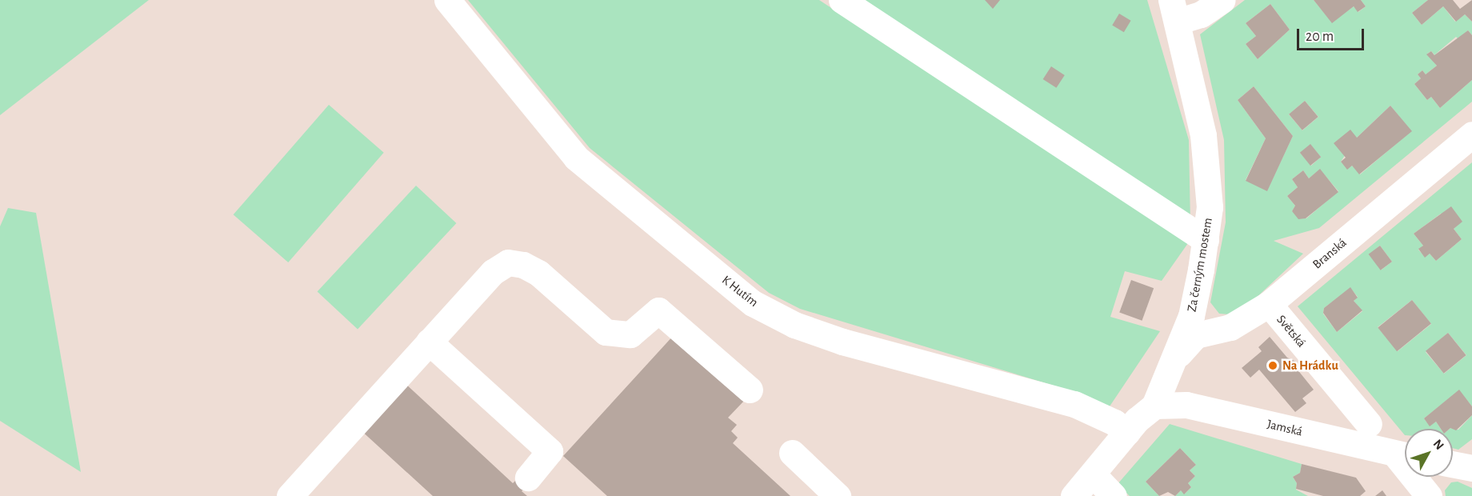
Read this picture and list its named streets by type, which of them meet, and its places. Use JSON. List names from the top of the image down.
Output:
{
  "streets": {
    "street": [
      "Branská",
      "Za černým mostem",
      "K Hutím",
      "Světská",
      "Jamská"
    ]
  },
  "crossings": [
    ["Branská", "Za černým mostem"],
    ["Branská", "Světská"],
    ["Za černým mostem", "K Hutím"],
    ["Za černým mostem", "Jamská"]
  ],
  "places": ["Na Hrádku"],
  "scale_bar": "20 m",
  "north": "top right"
}
